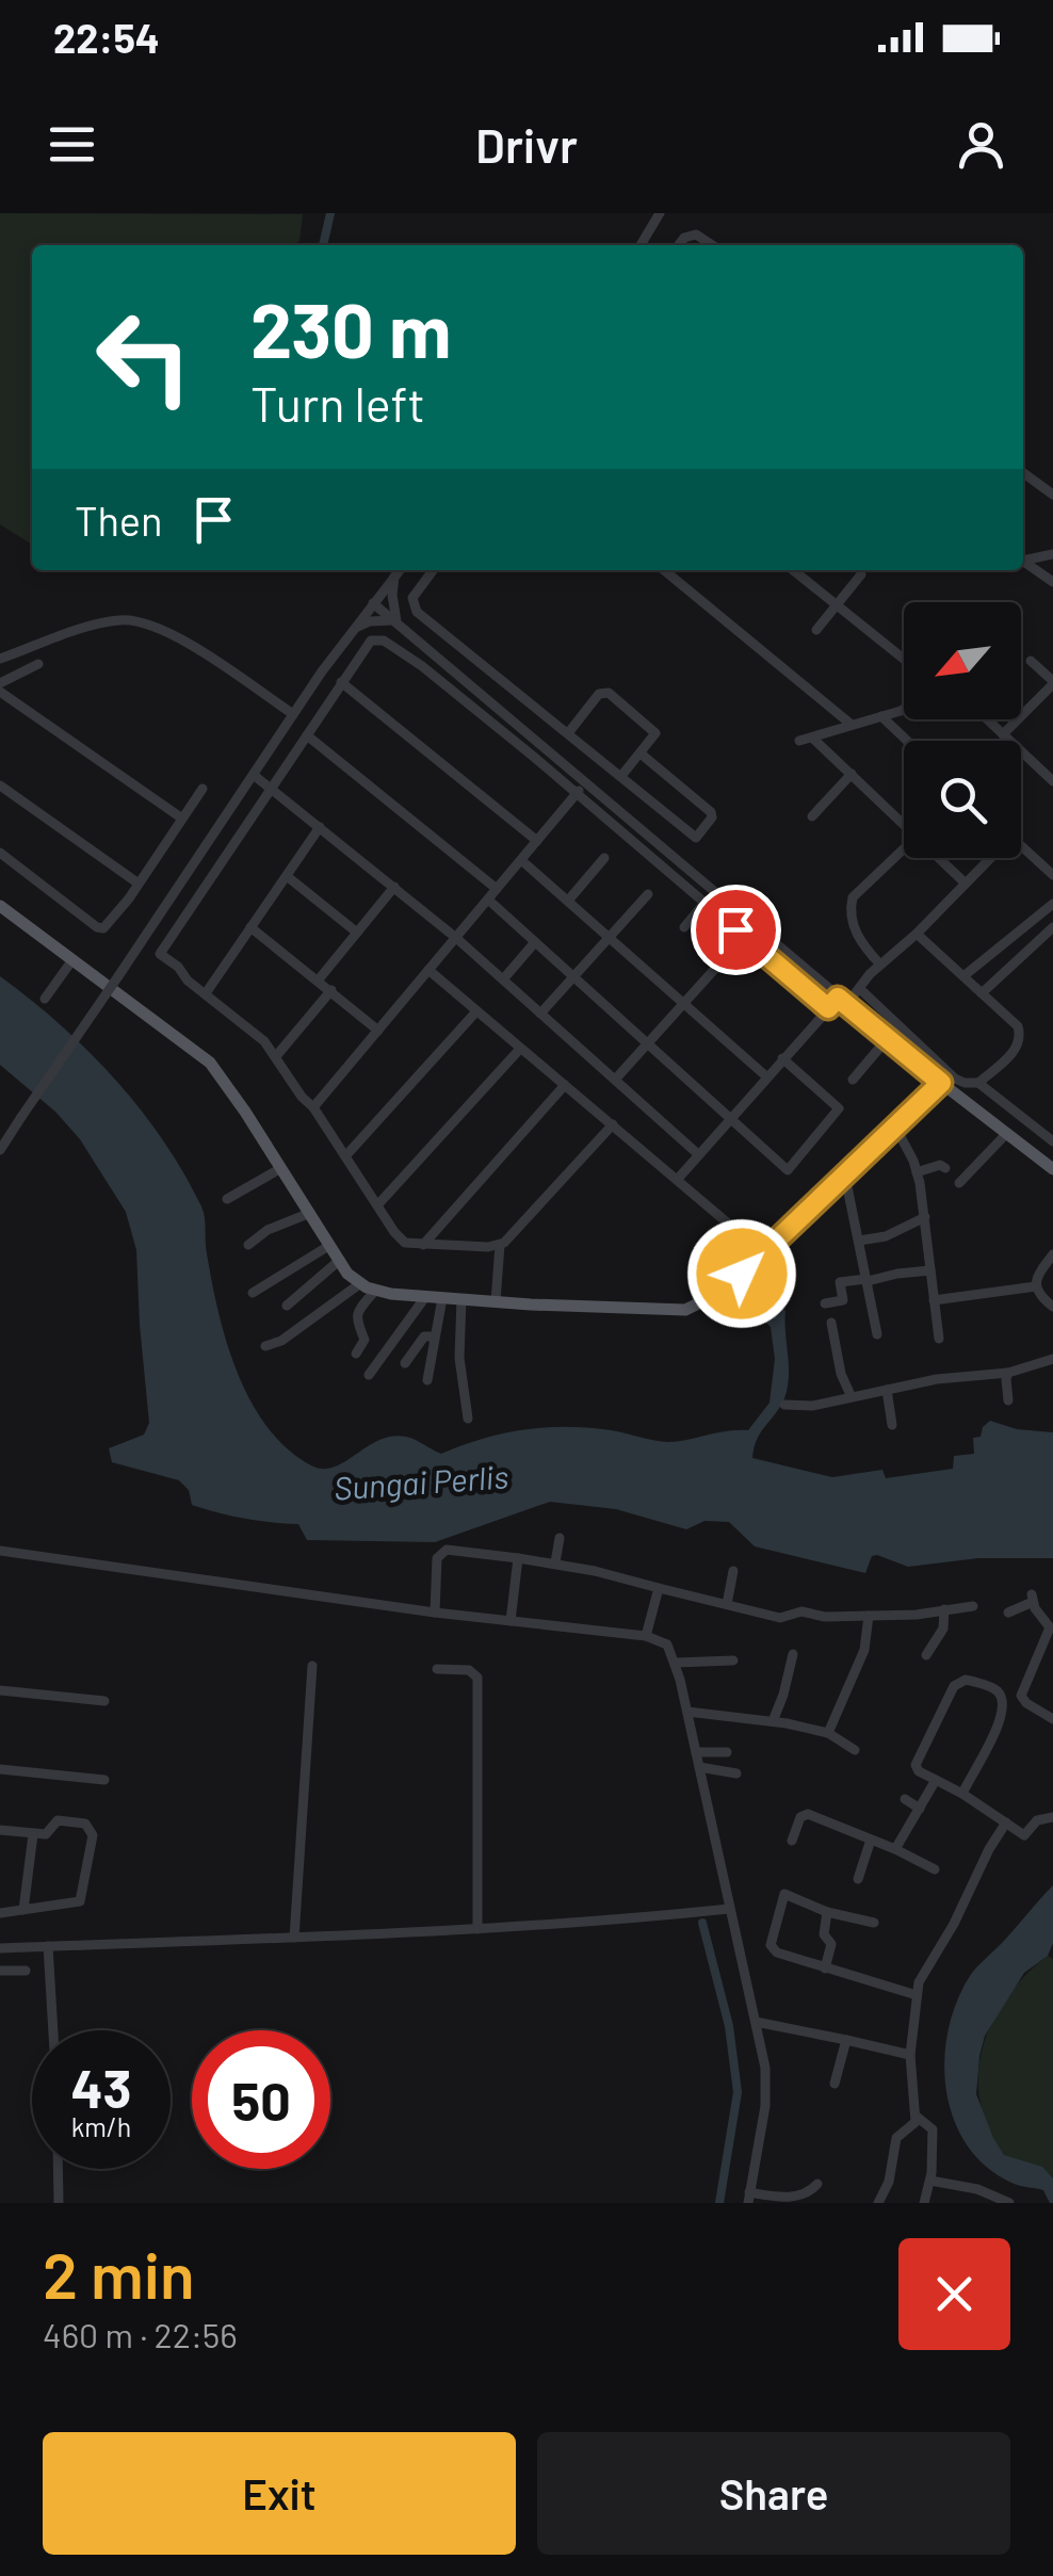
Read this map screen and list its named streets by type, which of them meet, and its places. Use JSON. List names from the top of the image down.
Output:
{
  "water": ["Sungai Perlis"],
  "north": "bottom left",
  "page": {
    "status": "22:54",
    "header": "Drivr",
    "turn": ["230 m", "Turn left"],
    "then": "Then",
    "speed": "43 km/h",
    "limit": "50",
    "heading": ["2 min", "460 m · 22:56"],
    "buttons": ["Exit", "Share"]
  }
}
